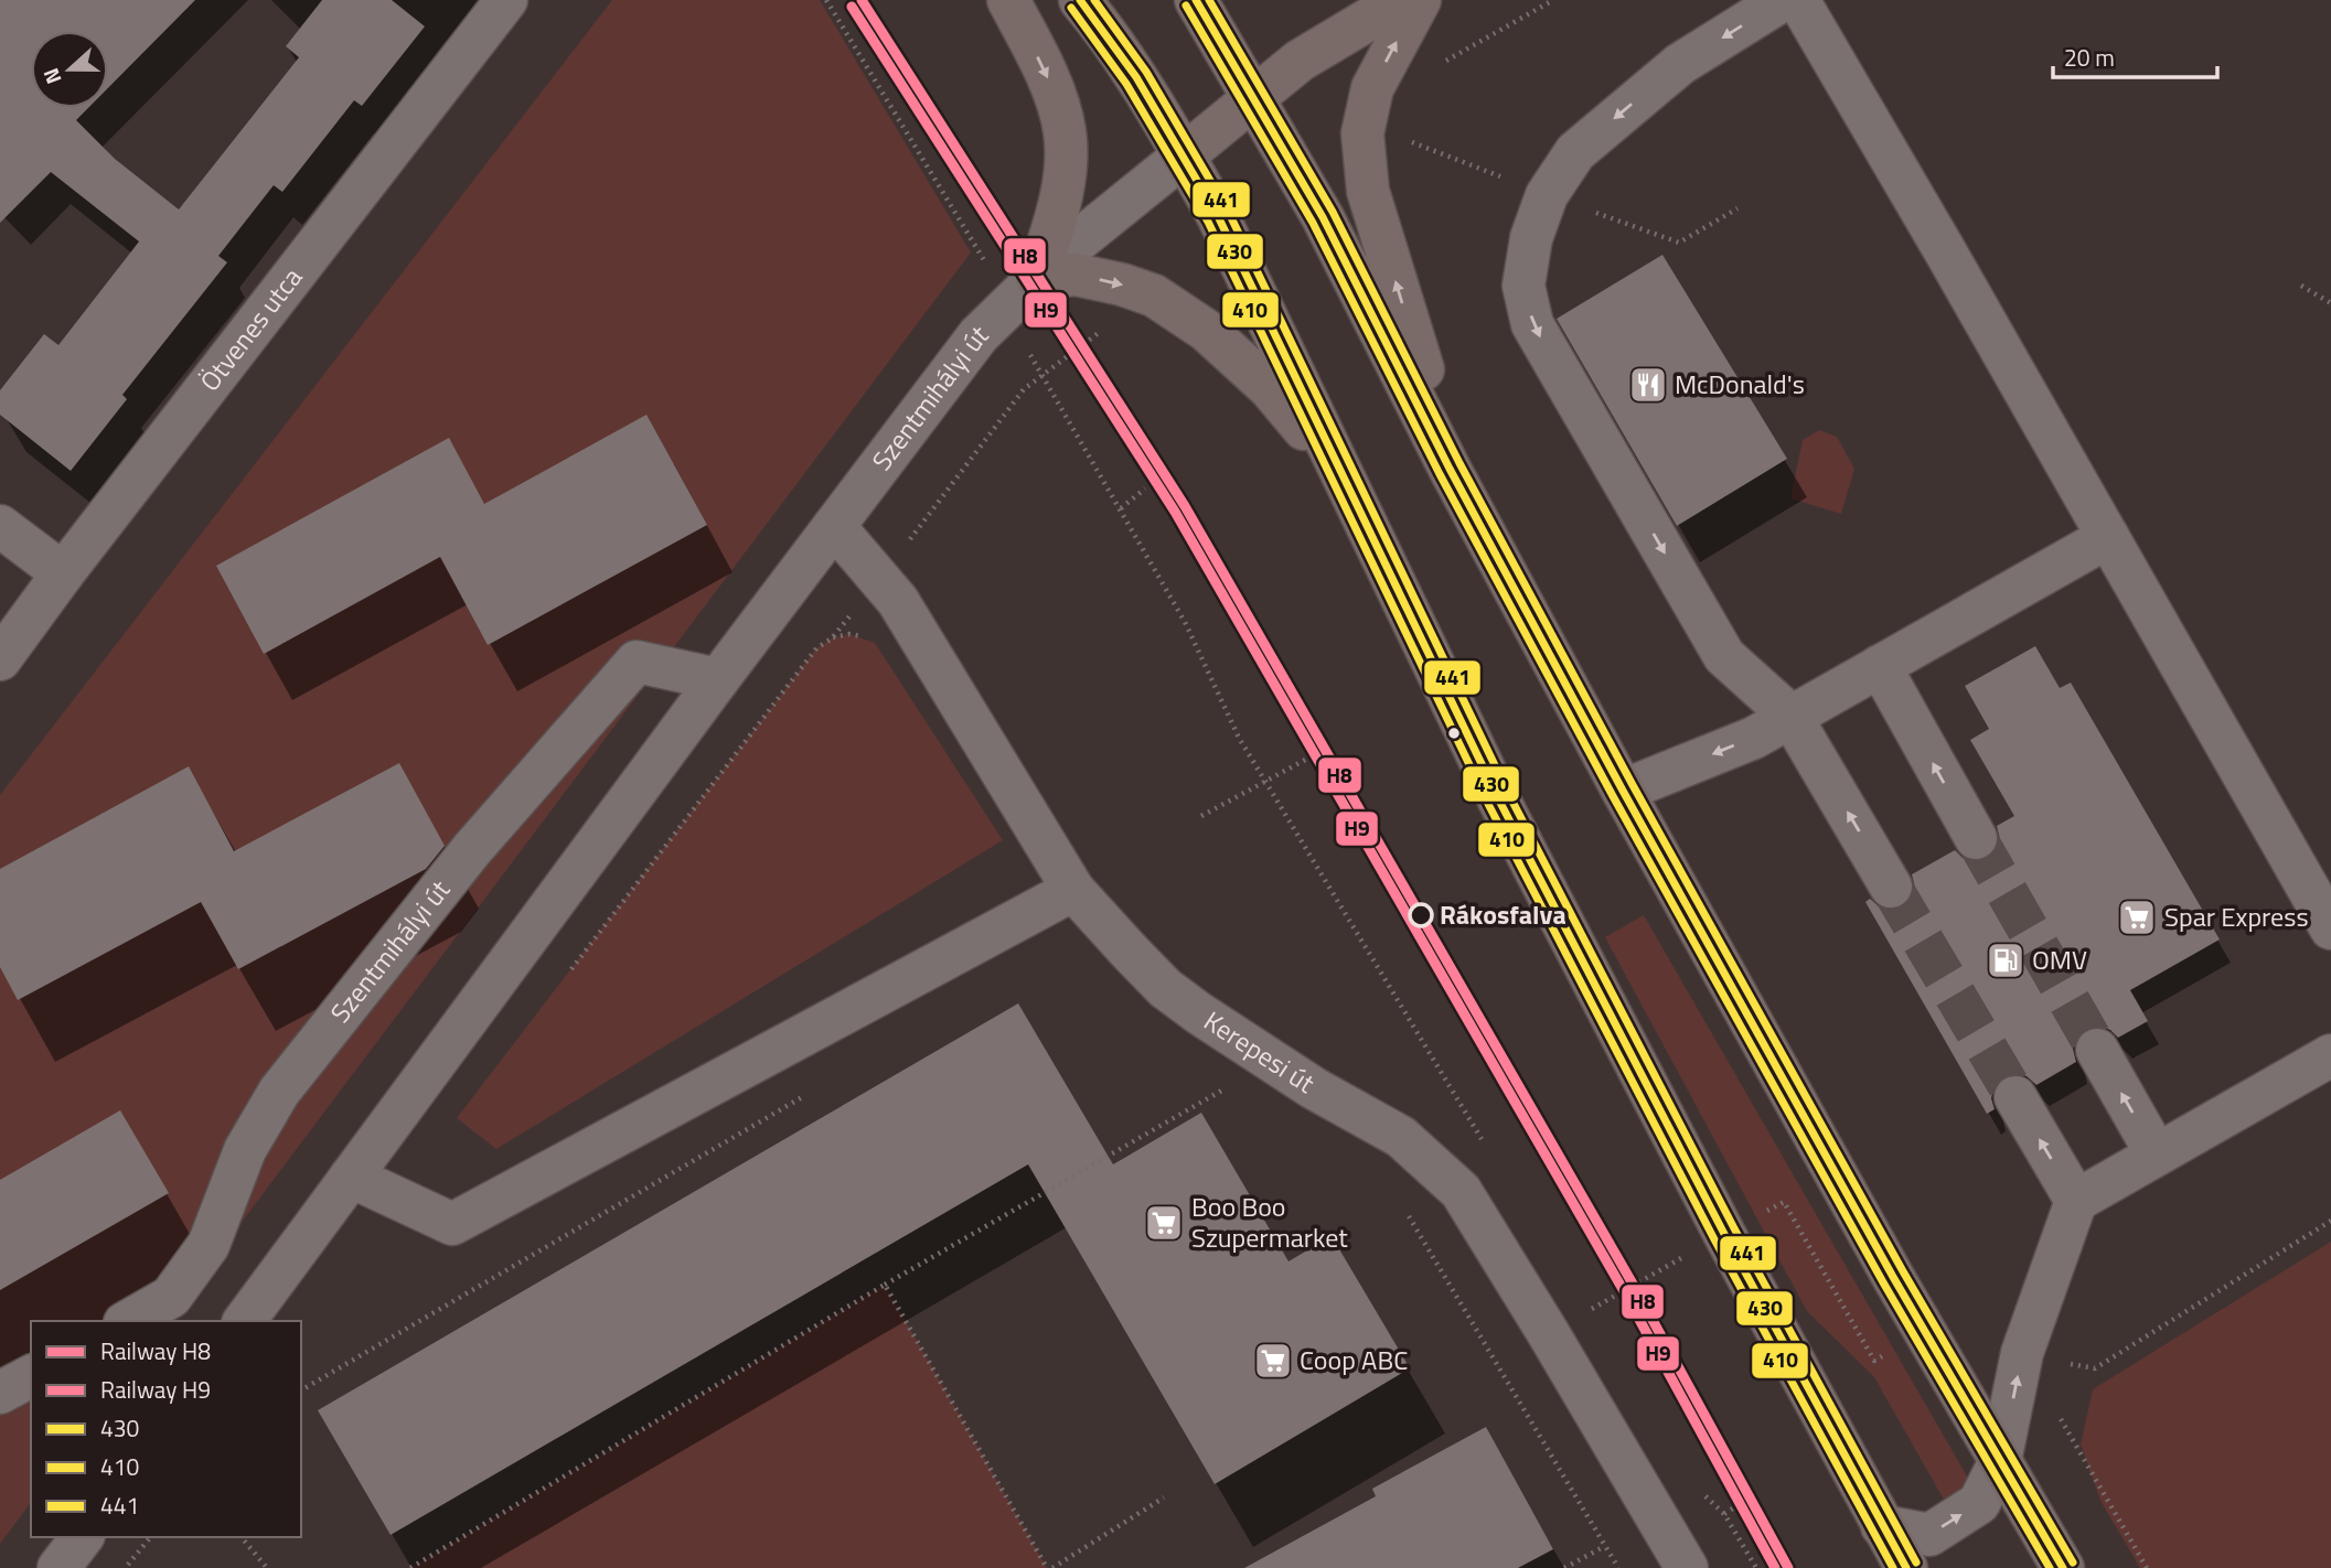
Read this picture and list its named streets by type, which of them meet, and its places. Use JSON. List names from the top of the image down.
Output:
{
  "streets": {
    "street": ["Ötvenes utca", "Szentmihályi út", "Kerepesi út"]
  },
  "crossings": [
    ["Szentmihályi út", "Kerepesi út"]
  ],
  "places": {
    "restaurant": ["McDonald's"],
    "other": ["Rákosfalva"],
    "supermarket": ["Spar Express", "Boo Boo Szupermarket", "Coop ABC"],
    "fuel station": ["OMV"]
  },
  "lines": [
    "rail line H8",
    "transit line 430",
    "transit line 441",
    "transit line 410",
    "rail line H9"
  ],
  "legend": [
    "Railway H8",
    "Railway H9",
    "430",
    "410",
    "441"
  ],
  "scale_bar": "20 m",
  "north": "left"
}
